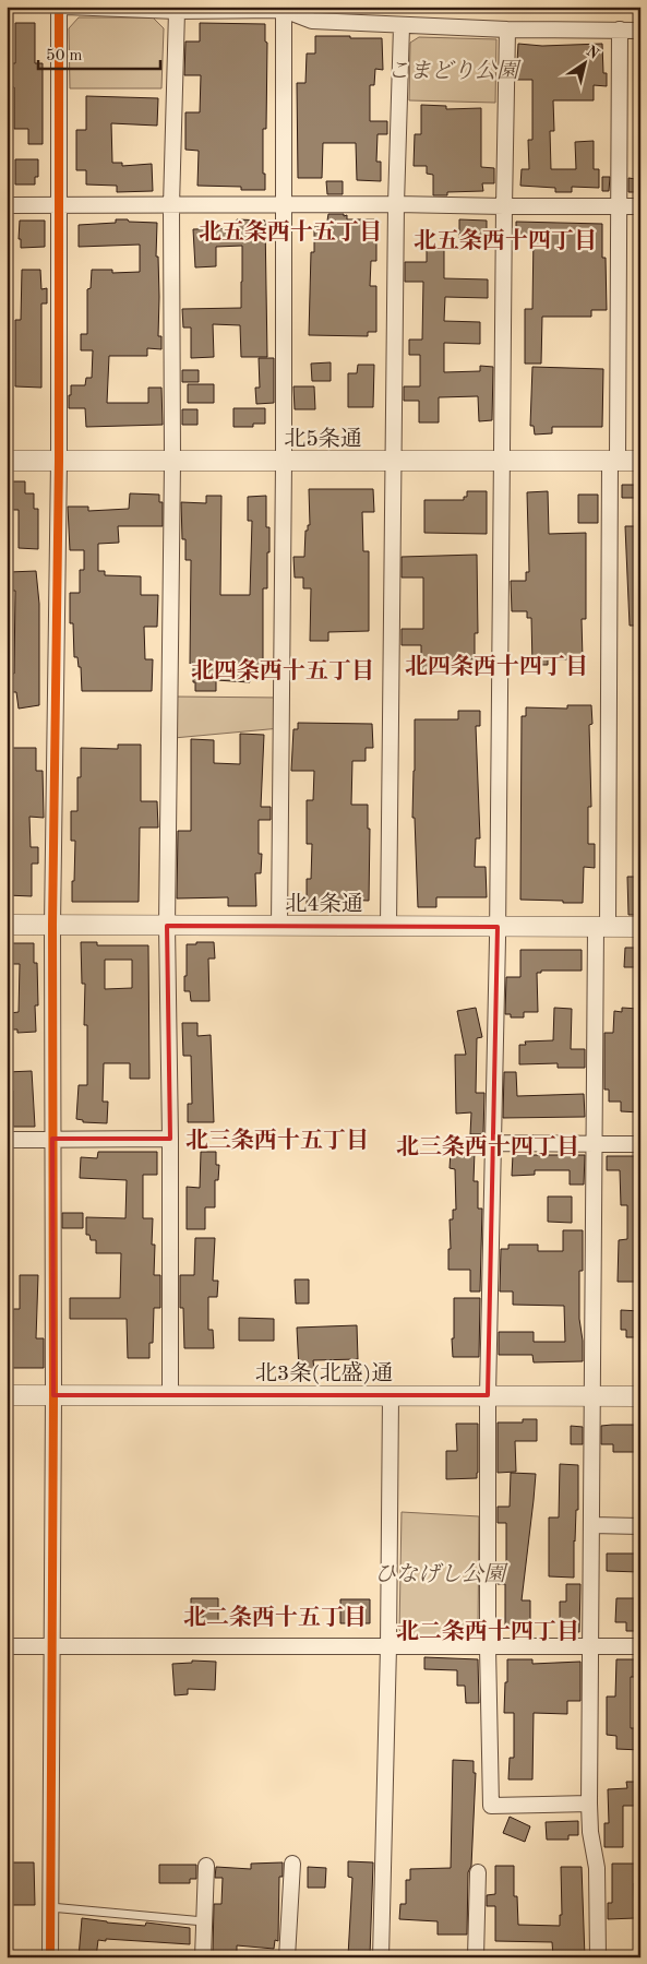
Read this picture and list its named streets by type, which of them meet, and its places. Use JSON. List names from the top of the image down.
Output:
{
  "streets": {
    "street": ["北5条通", "北4条通", "北3条(北盛)通"]
  },
  "districts": [
    "北五条西十五丁目",
    "北五条西十四丁目",
    "北四条西十四丁目",
    "北四条西十五丁目",
    "北三条西十五丁目",
    "北三条西十四丁目",
    "北二条西十五丁目",
    "北二条西十四丁目"
  ],
  "parks": ["こまどり公園", "ひなげし公園"],
  "scale_bar": "50 m",
  "north": "top right"
}
